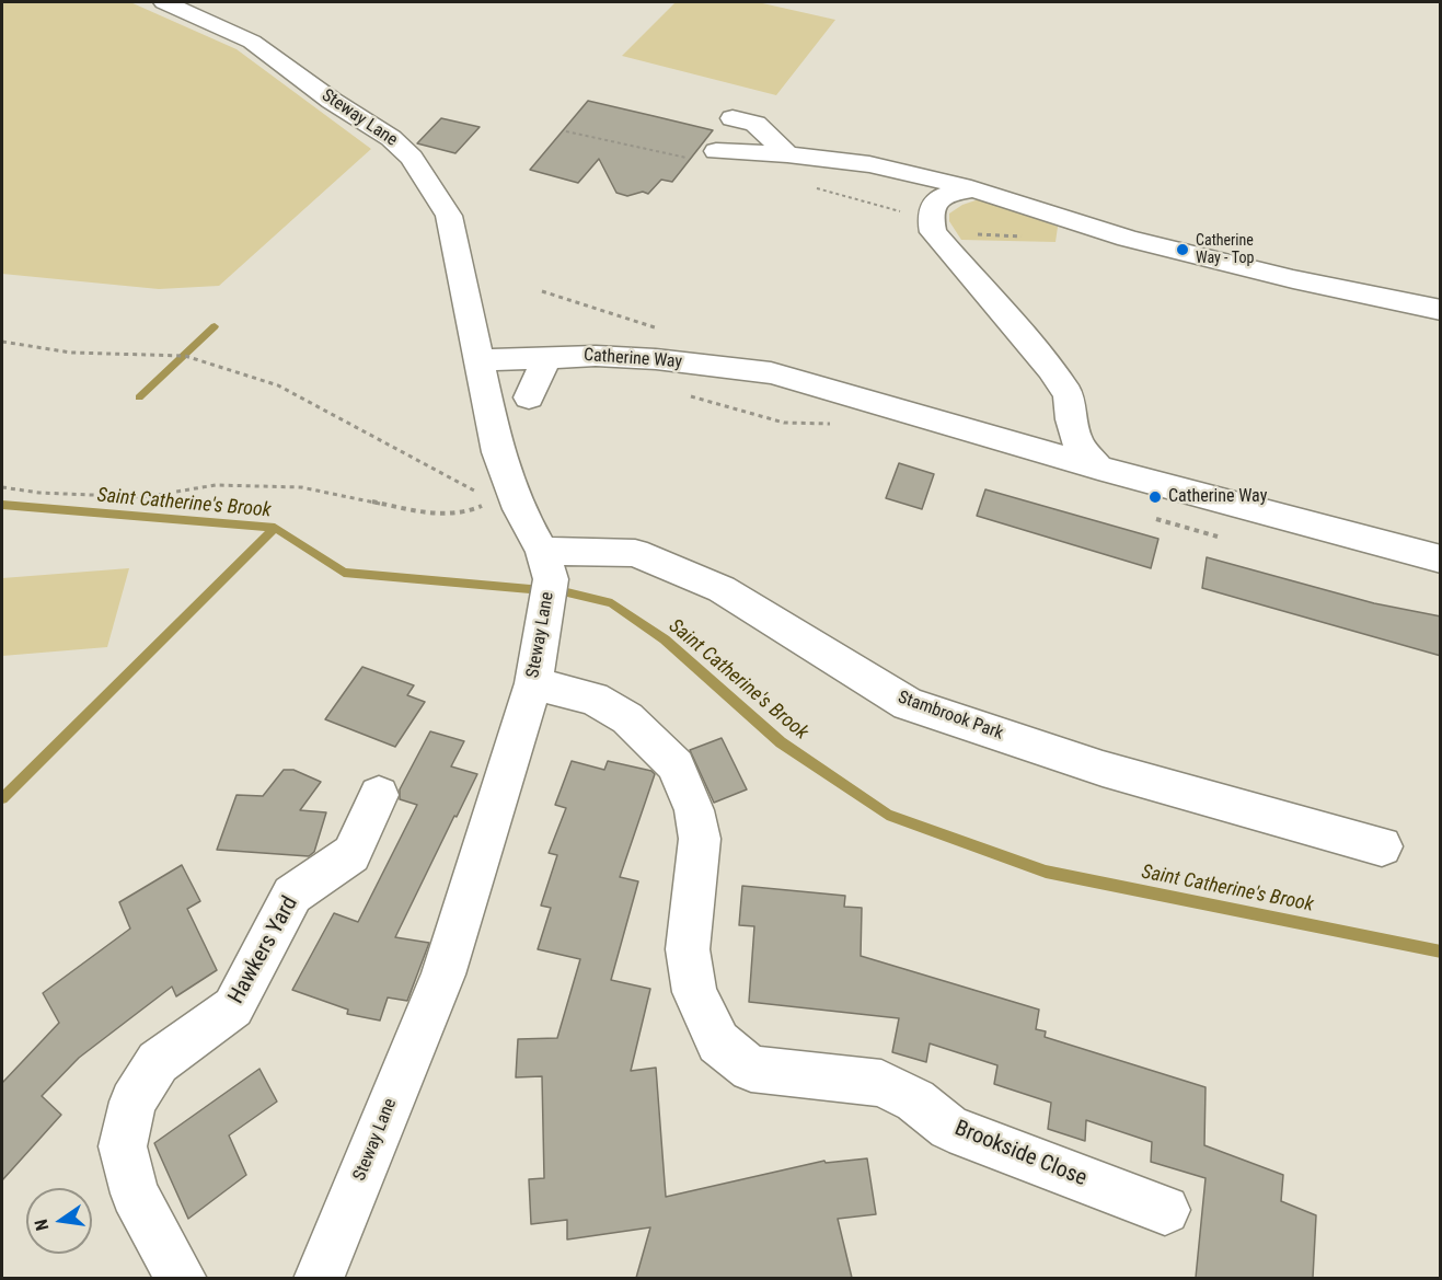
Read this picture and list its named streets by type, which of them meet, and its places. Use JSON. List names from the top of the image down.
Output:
{
  "streets": {
    "street": [
      "Steway Lane",
      "Catherine Way",
      "Stambrook Park",
      "Hawkers Yard",
      "Brookside Close"
    ]
  },
  "crossings": [
    ["Steway Lane", "Catherine Way"],
    ["Steway Lane", "Stambrook Park"],
    ["Steway Lane", "Brookside Close"]
  ],
  "water": ["Saint Catherine's Brook"],
  "places": ["Catherine Way - Top", "Catherine Way"],
  "north": "left"
}
